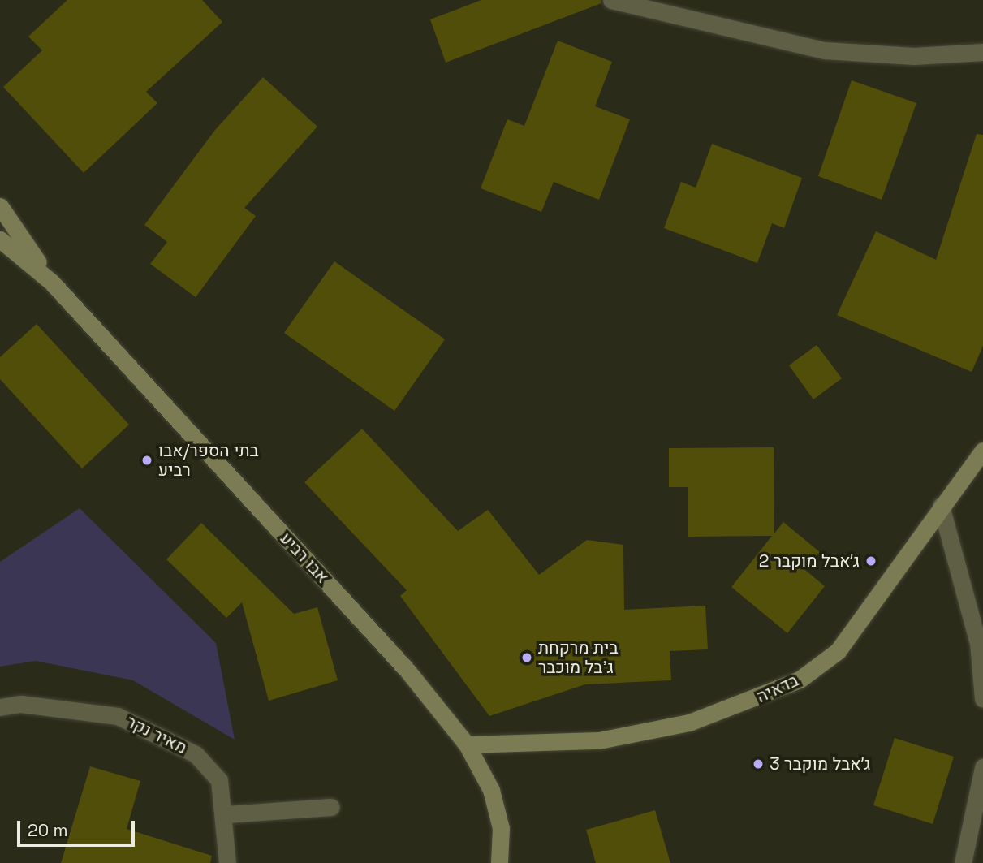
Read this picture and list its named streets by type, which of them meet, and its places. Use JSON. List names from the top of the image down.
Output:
{
  "streets": {
    "street": ["אבו רביע", "בדאיה", "מאיר נקר"]
  },
  "crossings": [
    ["אבו רביע", "בדאיה"]
  ],
  "places": [
    "בתי הספר/אבו רביע",
    "ג׳אבל מוקבר 2",
    "בית מרקחת ג'בל מוכבר",
    "ג׳אבל מוקבר 3"
  ],
  "scale_bar": "20 m"
}
